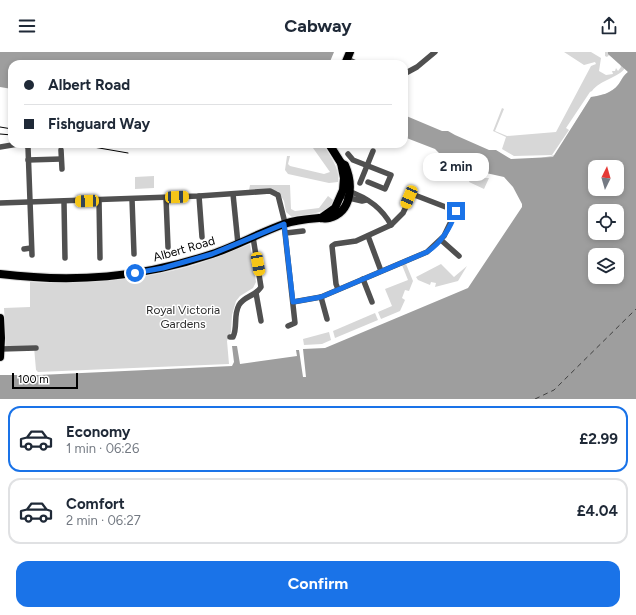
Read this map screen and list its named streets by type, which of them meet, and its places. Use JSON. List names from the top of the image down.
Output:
{
  "streets": {
    "highway": ["Albert Road"]
  },
  "parks": ["Royal Victoria Gardens"],
  "scale_bar": "100 m",
  "north": "top",
  "page": {
    "header": "Cabway",
    "banner": ["Albert Road", "Fishguard Way"],
    "bubble": "2 min",
    "scale": "100 m",
    "list": [
      {
        "name": "Economy",
        "note": "1 min · 06:26",
        "value": "£2.99"
      },
      {
        "name": "Comfort",
        "note": "2 min · 06:27",
        "value": "£4.04"
      }
    ],
    "buttons": "Confirm"
  }
}
